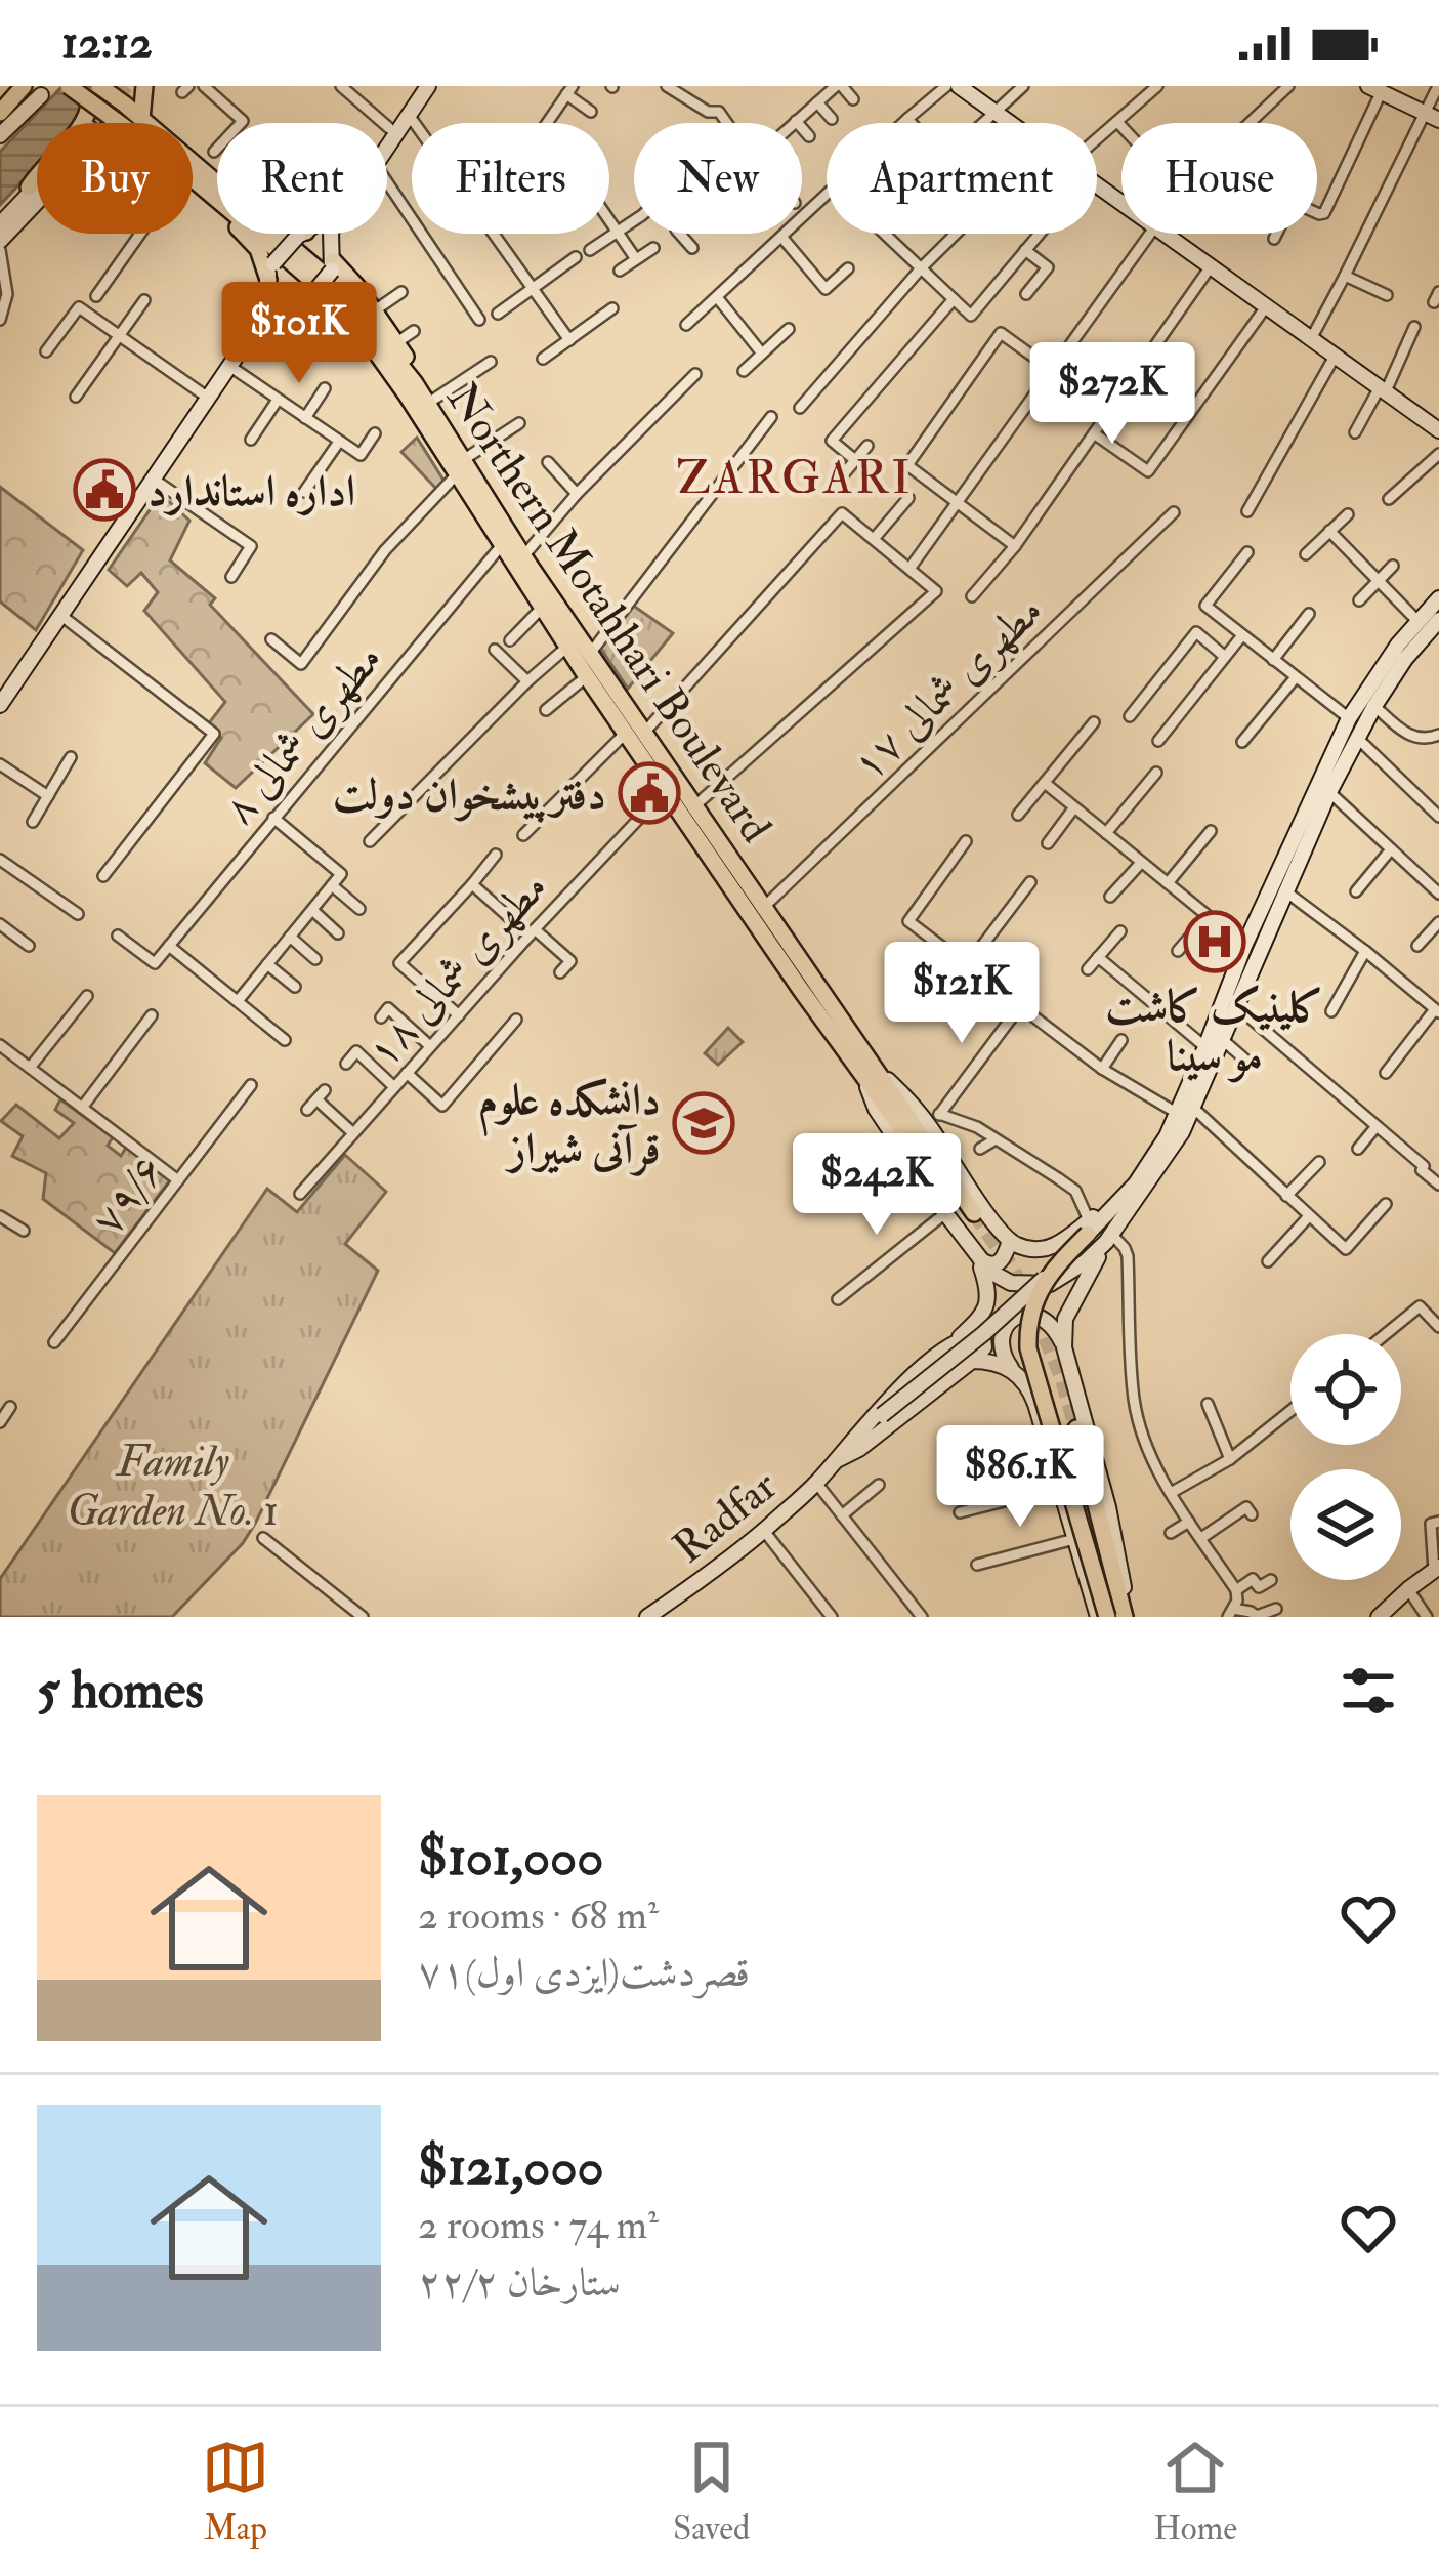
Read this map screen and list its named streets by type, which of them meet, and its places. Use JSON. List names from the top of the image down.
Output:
{
  "streets": {
    "main road": ["Northern Motahhari Boulevard", "Radfar"],
    "street": [
      "۱۷ مطهری شمالی",
      "۸ مطهری شمالی",
      "۱۸ مطهری شمالی",
      "۷۹/۶"
    ]
  },
  "crossings": [
    ["Northern Motahhari Boulevard", "۱۷ مطهری شمالی"],
    ["Northern Motahhari Boulevard", "۸ مطهری شمالی"],
    ["Northern Motahhari Boulevard", "۱۸ مطهری شمالی"]
  ],
  "districts": ["ZARGARI"],
  "parks": ["Family Garden No. 1"],
  "places": {
    "public building": ["اداره استاندارد", "دفترپیشخوان دولت"],
    "hospital": ["کلینیک کاشت مو سینا"],
    "school or university": ["دانشکده علوم قرآنی شیراز"]
  },
  "page": {
    "status": "12:12",
    "chip": [
      "Buy",
      "Rent",
      "Filters",
      "New",
      "Apartment",
      "House"
    ],
    "price": [
      "$101K",
      "$272K",
      "$121K",
      "$242K",
      "$86.1K"
    ],
    "heading": "5 homes",
    "list": [
      {
        "name": "$101,000",
        "note": "2 rooms · 68 m² · ۷۱قصردشت(ایزدی اول)"
      },
      {
        "name": "$121,000",
        "note": "2 rooms · 74 m² · ۲۲/۲ ستارخان"
      }
    ],
    "tabs": ["Map", "Saved", "Home"]
  }
}
